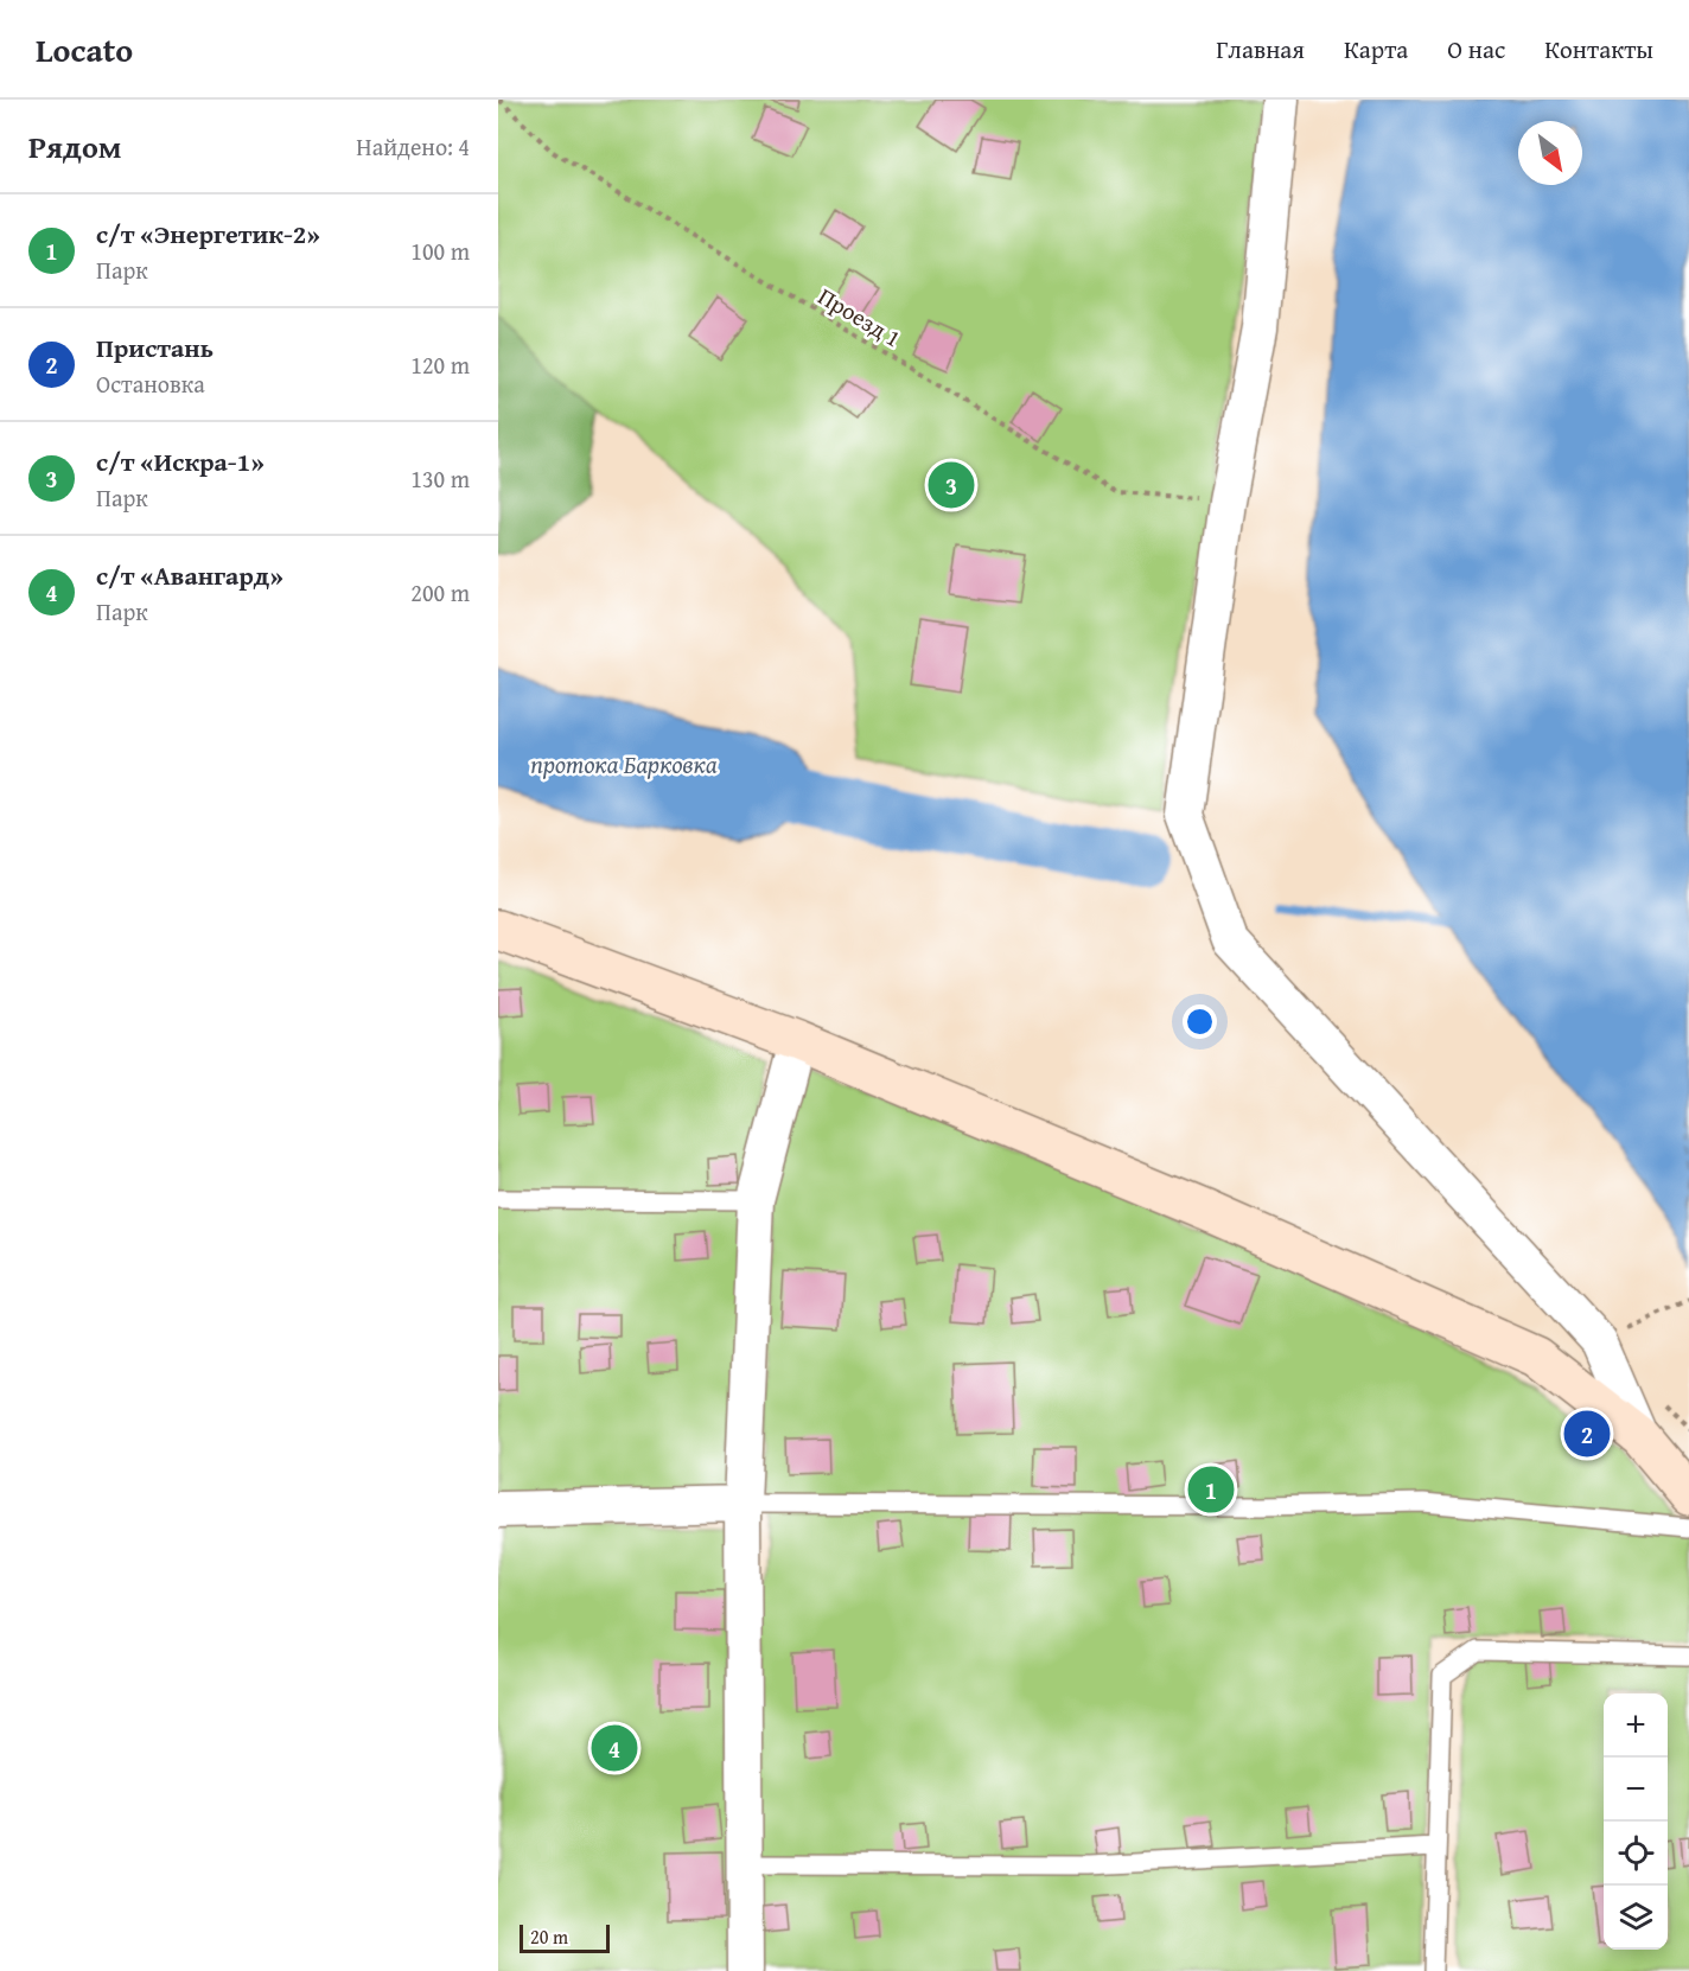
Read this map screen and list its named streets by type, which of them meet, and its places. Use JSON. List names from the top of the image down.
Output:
{
  "streets": {
    "path": ["Проезд 1"]
  },
  "water": ["протока Барковка"],
  "scale_bar": "20 m",
  "north": "bottom right",
  "page": {
    "header": "Locato",
    "nav": [
      "Главная",
      "Карта",
      "О нас",
      "Контакты"
    ],
    "heading": ["Рядом", "Найдено: 4"],
    "list": [
      {
        "mark": "1",
        "name": "с/т «Энергетик-2»",
        "note": "Парк",
        "value": "100 m"
      },
      {
        "mark": "2",
        "name": "Пристань",
        "note": "Остановка",
        "value": "120 m"
      },
      {
        "mark": "3",
        "name": "с/т «Искра-1»",
        "note": "Парк",
        "value": "130 m"
      },
      {
        "mark": "4",
        "name": "с/т «Авангард»",
        "note": "Парк",
        "value": "200 m"
      }
    ],
    "pins": [
      "3",
      "2",
      "1",
      "4"
    ],
    "map_buttons": ["+", "−"],
    "scale": "20 m"
  }
}
